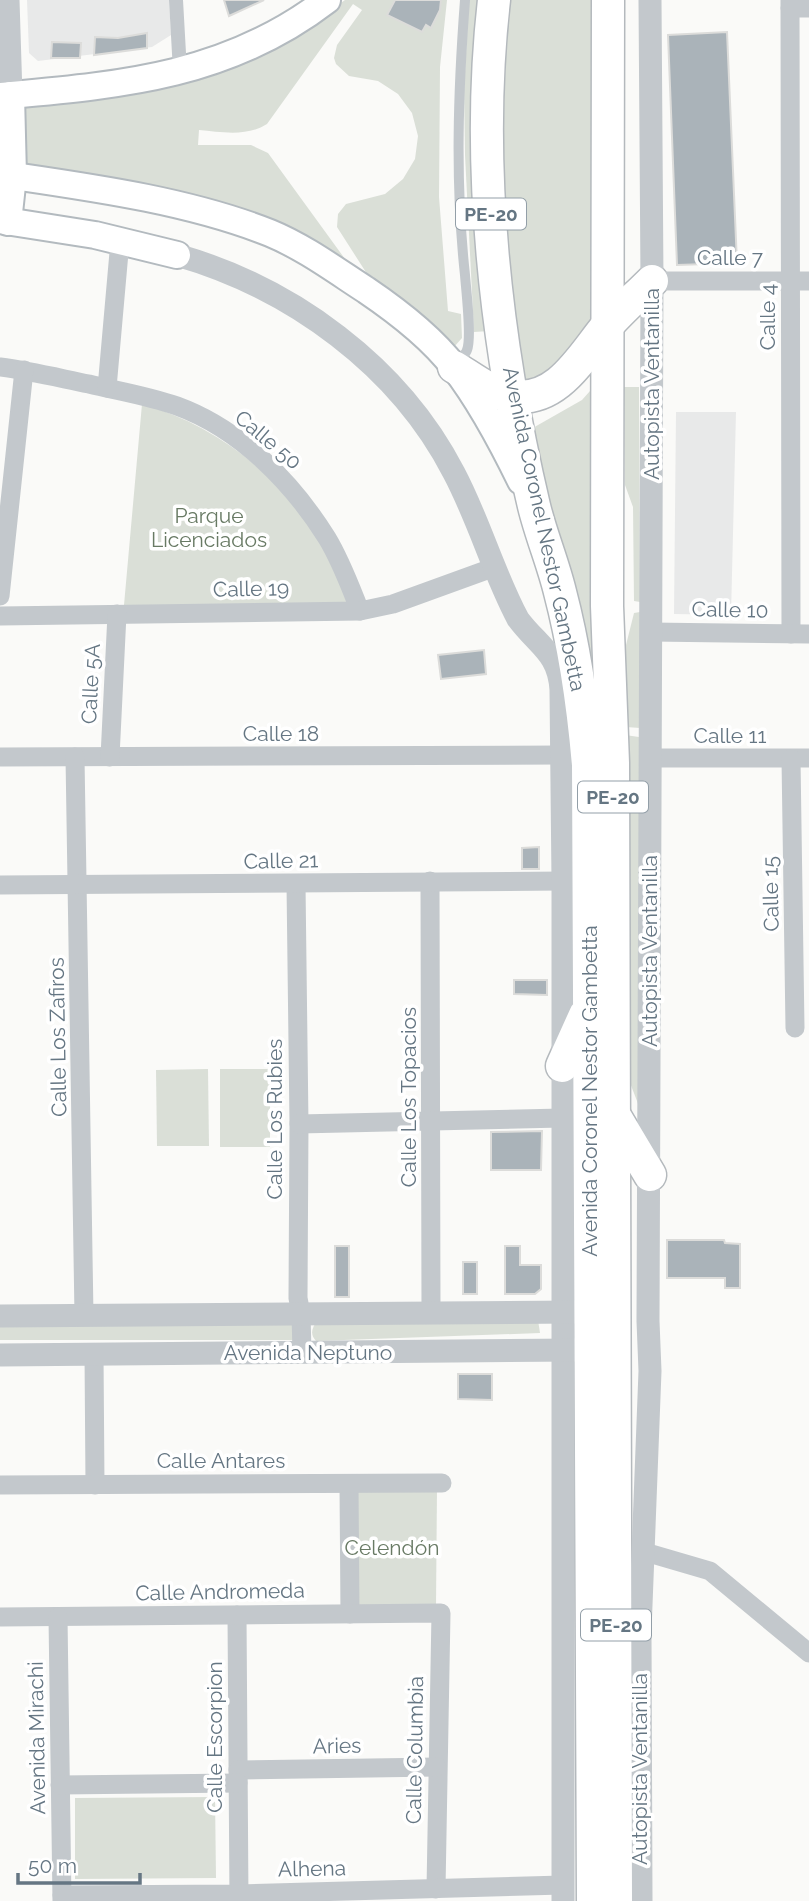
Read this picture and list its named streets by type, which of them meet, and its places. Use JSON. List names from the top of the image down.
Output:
{
  "streets": {
    "highway": ["PE-20", "Autopista Ventanilla", "Avenida Coronel Nestor Gambetta"],
    "street": [
      "Calle 7",
      "Calle 4",
      "Calle 50",
      "Calle 19",
      "Calle 10",
      "Calle 5A",
      "Calle 18",
      "Calle 11",
      "Calle 21",
      "Calle 15",
      "Calle Los Zafiros",
      "Calle Los Topacios",
      "Calle Los Rubies",
      "Avenida Neptuno",
      "Calle Antares",
      "Calle Andromeda",
      "Calle Escorpion",
      "Avenida Mirachi",
      "Aries",
      "Calle Columbia",
      "Alhena"
    ]
  },
  "crossings": [
    ["Calle 7", "Calle 4"],
    ["Calle 7", "Autopista Ventanilla"],
    ["Calle 4", "Calle 10"],
    ["Autopista Ventanilla", "Avenida Coronel Nestor Gambetta"],
    ["Autopista Ventanilla", "Calle 19"],
    ["Autopista Ventanilla", "Calle 10"],
    ["Autopista Ventanilla", "Calle 18"],
    ["Autopista Ventanilla", "Calle 11"],
    ["Autopista Ventanilla", "Calle 21"],
    ["Autopista Ventanilla", "Avenida Neptuno"],
    ["Autopista Ventanilla", "Alhena"],
    ["Calle 50", "Calle 19"],
    ["Avenida Coronel Nestor Gambetta", "Avenida Neptuno"],
    ["Calle 19", "Calle 5A"],
    ["Calle 5A", "Calle 18"],
    ["Calle 18", "Calle Los Zafiros"],
    ["Calle 11", "Calle 15"],
    ["Calle 21", "Calle Los Zafiros"],
    ["Calle 21", "Calle Los Topacios"],
    ["Calle 21", "Calle Los Rubies"],
    ["Calle Los Zafiros", "Avenida Neptuno"],
    ["Calle Los Topacios", "Avenida Neptuno"],
    ["Calle Los Rubies", "Avenida Neptuno"],
    ["Calle Andromeda", "Calle Escorpion"],
    ["Calle Andromeda", "Avenida Mirachi"],
    ["Calle Andromeda", "Calle Columbia"],
    ["Calle Escorpion", "Aries"],
    ["Calle Escorpion", "Alhena"],
    ["Avenida Mirachi", "Aries"],
    ["Avenida Mirachi", "Alhena"],
    ["Aries", "Calle Columbia"],
    ["Calle Columbia", "Alhena"]
  ],
  "parks": ["Parque Licenciados", "Celendón"],
  "scale_bar": "50 m"
}
